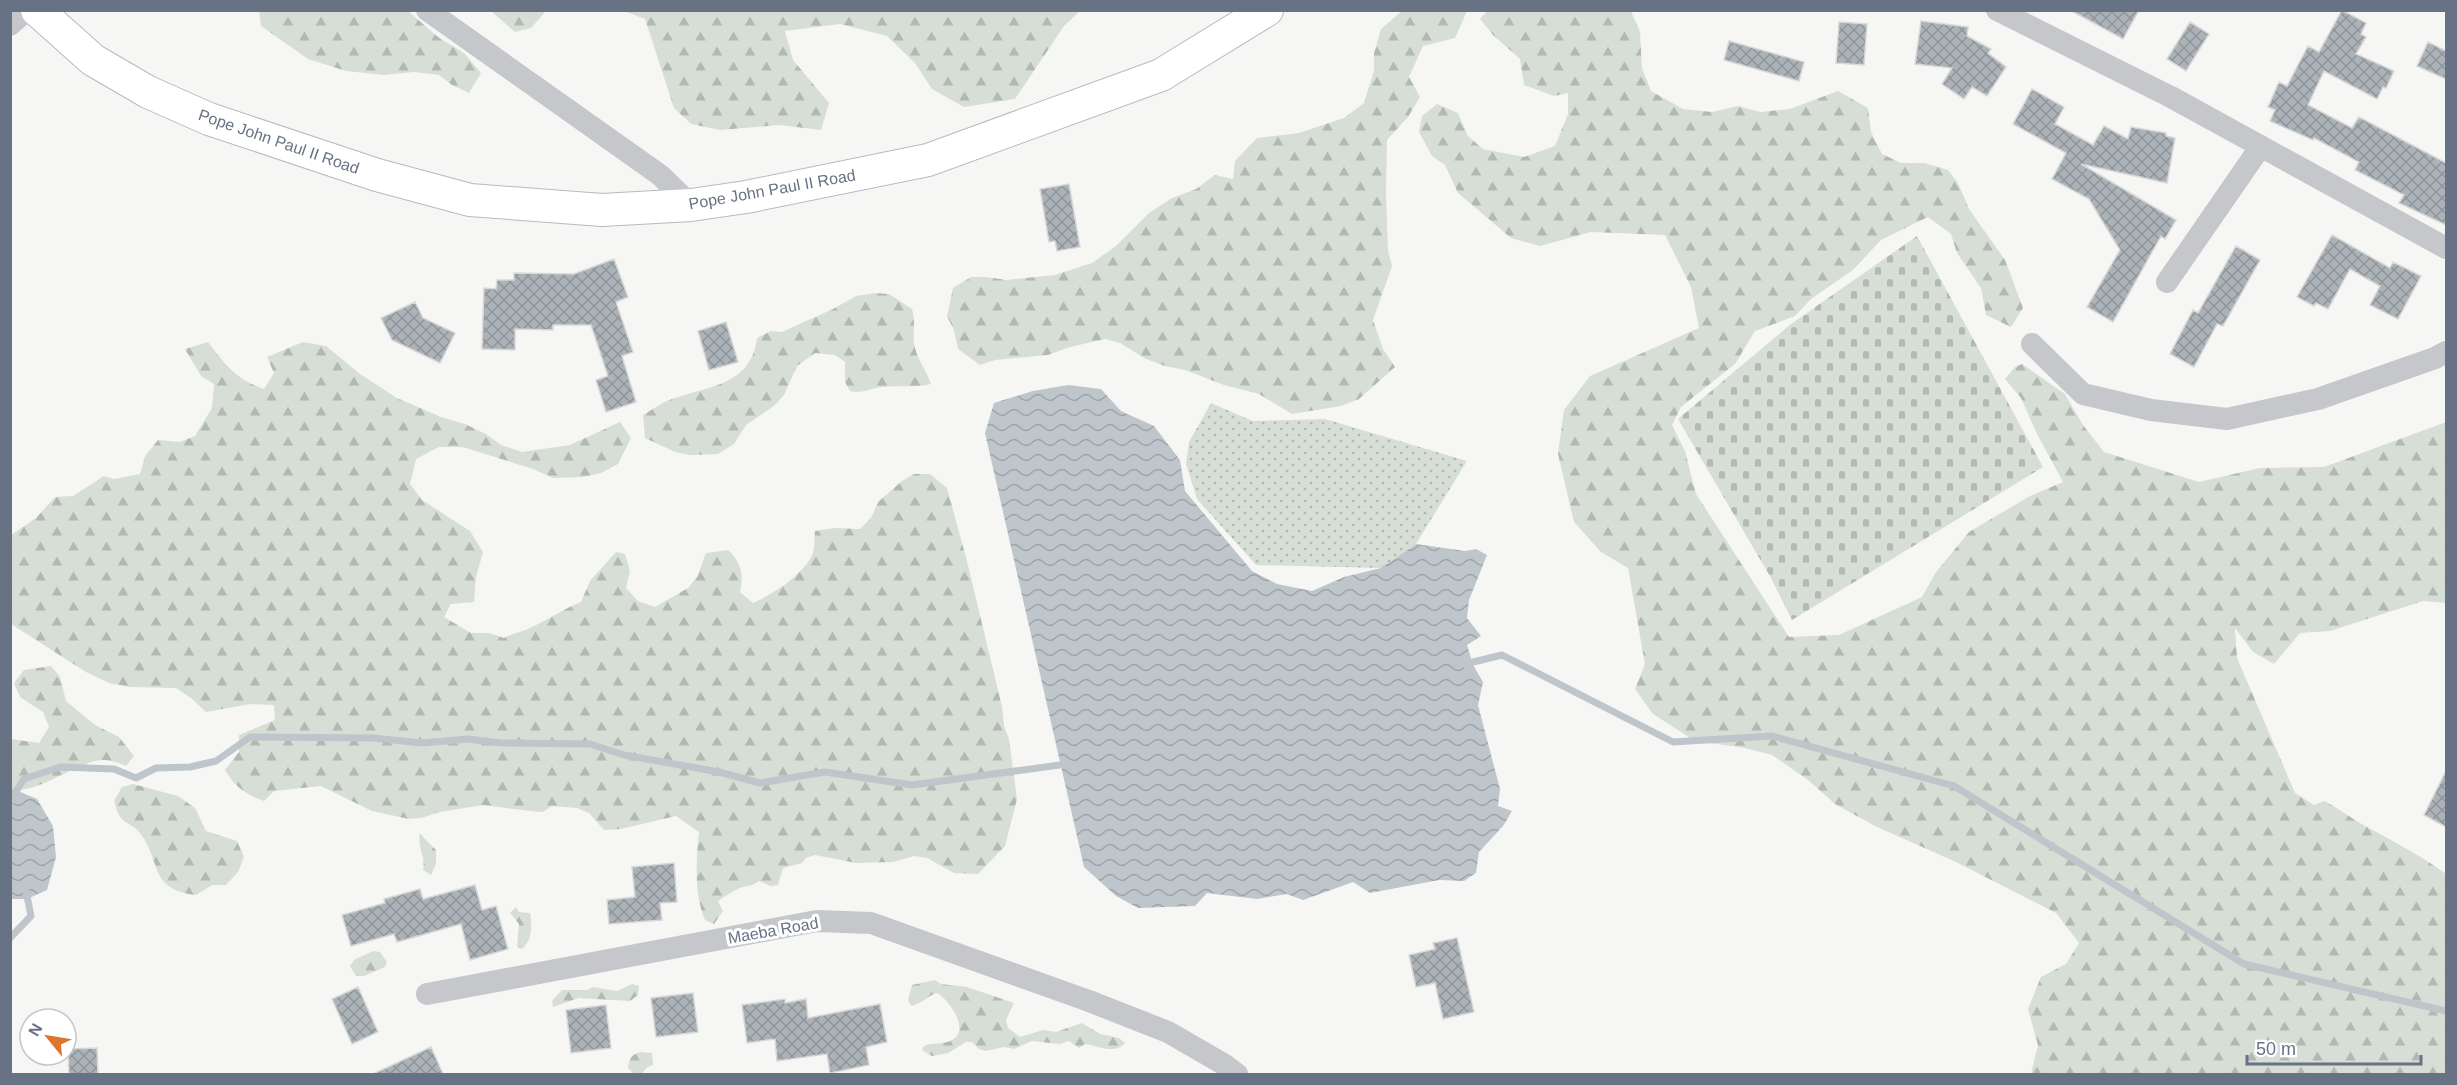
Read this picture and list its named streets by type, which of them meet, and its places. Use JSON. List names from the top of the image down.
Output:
{
  "streets": {
    "main road": ["Pope John Paul II Road"],
    "street": ["Maeba Road"]
  },
  "scale_bar": "50 m",
  "north": "top left"
}
